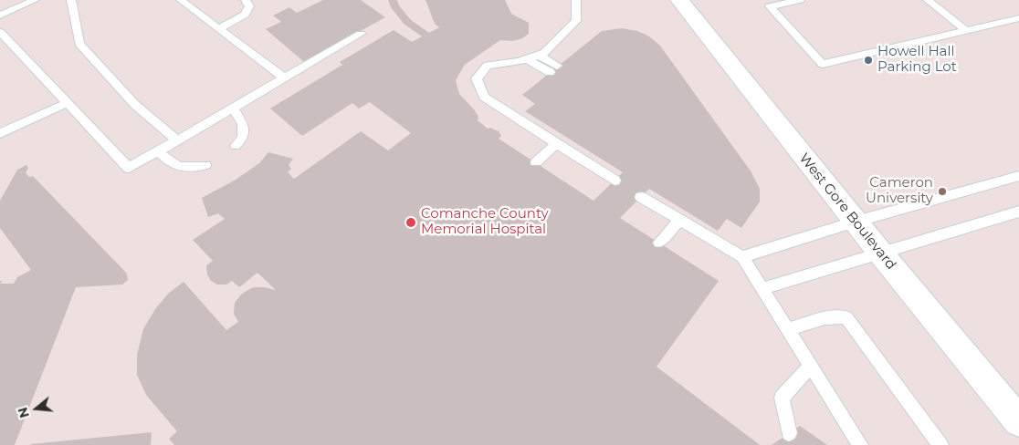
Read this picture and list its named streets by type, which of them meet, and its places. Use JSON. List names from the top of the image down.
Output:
{
  "streets": {
    "main road": ["West Gore Boulevard"]
  },
  "places": ["Howell Hall Parking Lot", "Cameron University", "Comanche County Memorial Hospital"],
  "north": "left"
}
